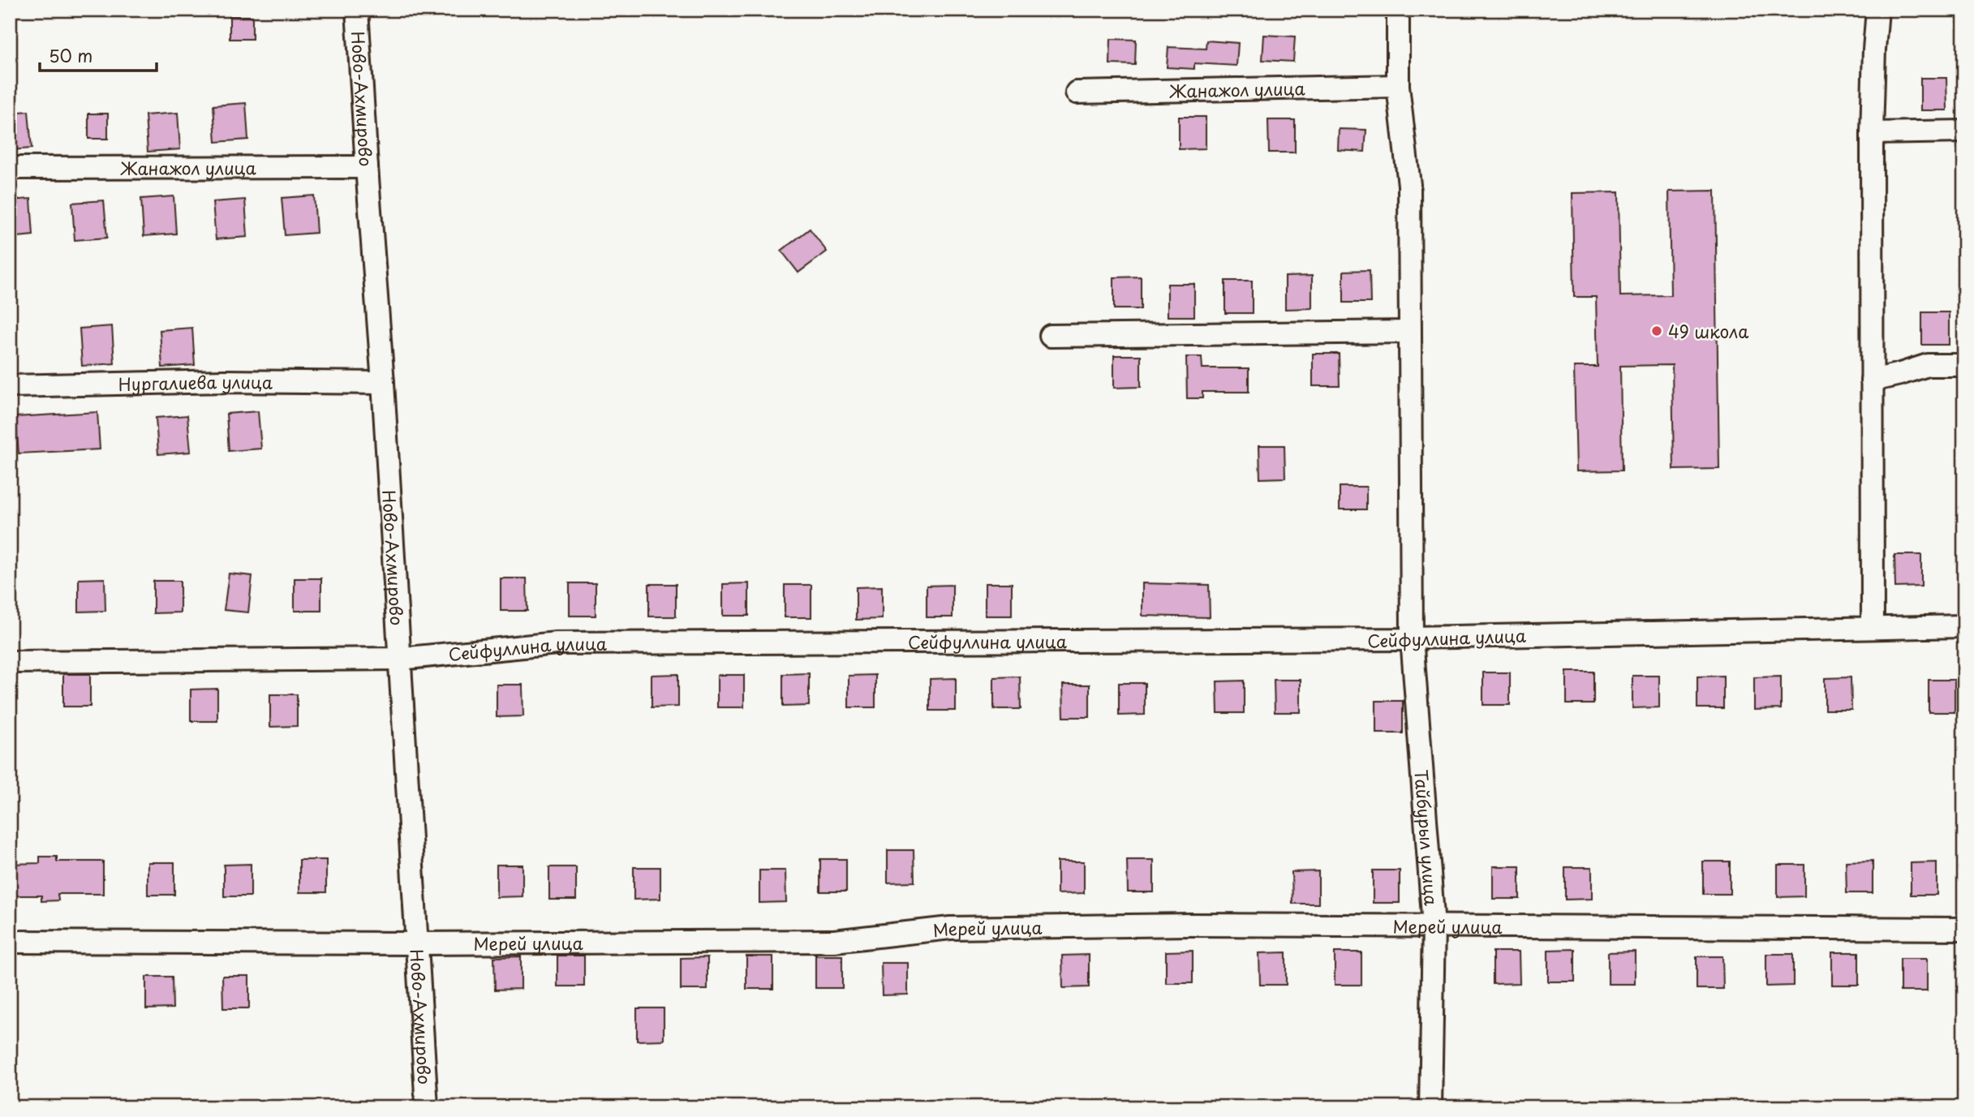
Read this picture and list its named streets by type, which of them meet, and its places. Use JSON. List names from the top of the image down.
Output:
{
  "streets": {
    "street": [
      "Жанажол улица",
      "Ново-Ахмирово",
      "Нургалиева улица",
      "Сейфуллина улица",
      "Тайбурыл улица",
      "Мерей улица"
    ]
  },
  "crossings": [
    ["Жанажол улица", "Ново-Ахмирово"],
    ["Жанажол улица", "Тайбурыл улица"],
    ["Ново-Ахмирово", "Нургалиева улица"],
    ["Ново-Ахмирово", "Сейфуллина улица"],
    ["Ново-Ахмирово", "Мерей улица"],
    ["Сейфуллина улица", "Тайбурыл улица"],
    ["Тайбурыл улица", "Мерей улица"]
  ],
  "places": ["49 школа"],
  "scale_bar": "50 m"
}
